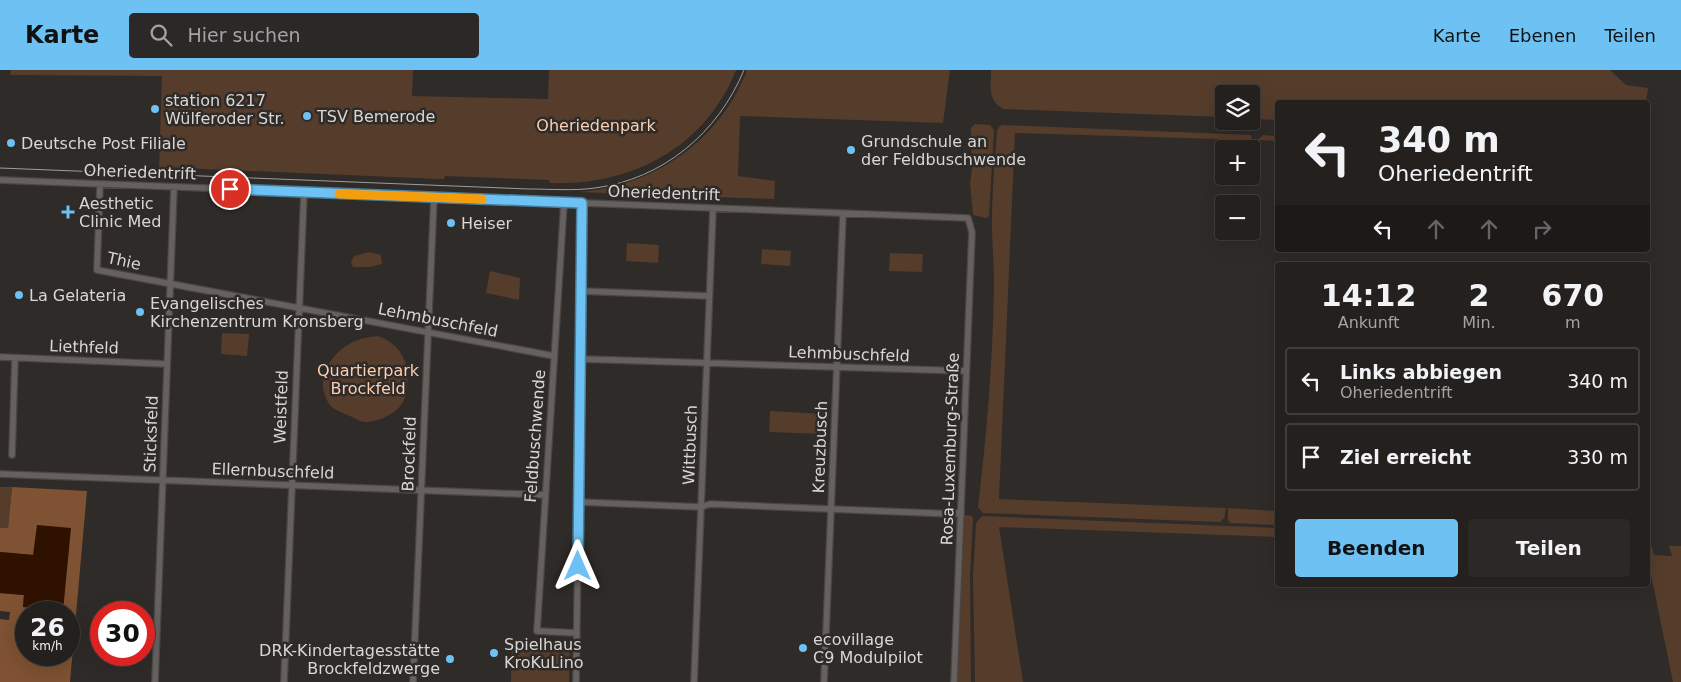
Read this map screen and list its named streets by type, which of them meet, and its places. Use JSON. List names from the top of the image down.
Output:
{
  "streets": {
    "street": [
      "Oheriedentrift",
      "Thie",
      "Lehmbuschfeld",
      "Liethfeld",
      "Weistfeld",
      "Sticksfeld",
      "Feldbuschwende",
      "Wittbusch",
      "Kreuzbusch",
      "Rosa-Luxemburg-Straße",
      "Brockfeld",
      "Ellernbuschfeld"
    ]
  },
  "crossings": [
    ["Oheriedentrift", "Thie"],
    ["Oheriedentrift", "Weistfeld"],
    ["Oheriedentrift", "Sticksfeld"],
    ["Oheriedentrift", "Feldbuschwende"],
    ["Oheriedentrift", "Wittbusch"],
    ["Oheriedentrift", "Kreuzbusch"],
    ["Oheriedentrift", "Rosa-Luxemburg-Straße"],
    ["Oheriedentrift", "Brockfeld"],
    ["Thie", "Lehmbuschfeld"],
    ["Thie", "Sticksfeld"],
    ["Lehmbuschfeld", "Weistfeld"],
    ["Lehmbuschfeld", "Sticksfeld"],
    ["Lehmbuschfeld", "Feldbuschwende"],
    ["Lehmbuschfeld", "Wittbusch"],
    ["Lehmbuschfeld", "Kreuzbusch"],
    ["Lehmbuschfeld", "Rosa-Luxemburg-Straße"],
    ["Lehmbuschfeld", "Brockfeld"],
    ["Liethfeld", "Sticksfeld"],
    ["Weistfeld", "Ellernbuschfeld"],
    ["Sticksfeld", "Ellernbuschfeld"],
    ["Feldbuschwende", "Ellernbuschfeld"],
    ["Brockfeld", "Ellernbuschfeld"]
  ],
  "parks": ["Oheriedenpark", "Quartierpark Brockfeld"],
  "places": {
    "other": [
      "station 6217 Wülferoder Str.",
      "TSV Bemerode",
      "Deutsche Post Filiale",
      "Grundschule an der Feldbuschwende",
      "Heiser",
      "La Gelateria",
      "Evangelisches Kirchenzentrum Kronsberg",
      "ecovillage C9 Modulpilot",
      "Spielhaus KroKuLino",
      "DRK-Kindertagesstätte Brockfeldzwerge"
    ],
    "health": ["Aesthetic Clinic Med"]
  },
  "page": {
    "header": "Karte",
    "search": "Hier suchen",
    "nav": ["Karte", "Ebenen", "Teilen"],
    "map_buttons": ["+", "−"],
    "turn": ["340 m", "Oheriedentrift"],
    "eta": [
      "14:12",
      "Ankunft",
      "2",
      "Min.",
      "670",
      "m"
    ],
    "list": [
      {
        "name": "Links abbiegen",
        "note": "Oheriedentrift",
        "value": "340 m"
      },
      {
        "name": "Ziel erreicht",
        "value": "330 m"
      }
    ],
    "buttons": ["Beenden", "Teilen"],
    "speed": "26 km/h",
    "limit": "30"
  }
}
